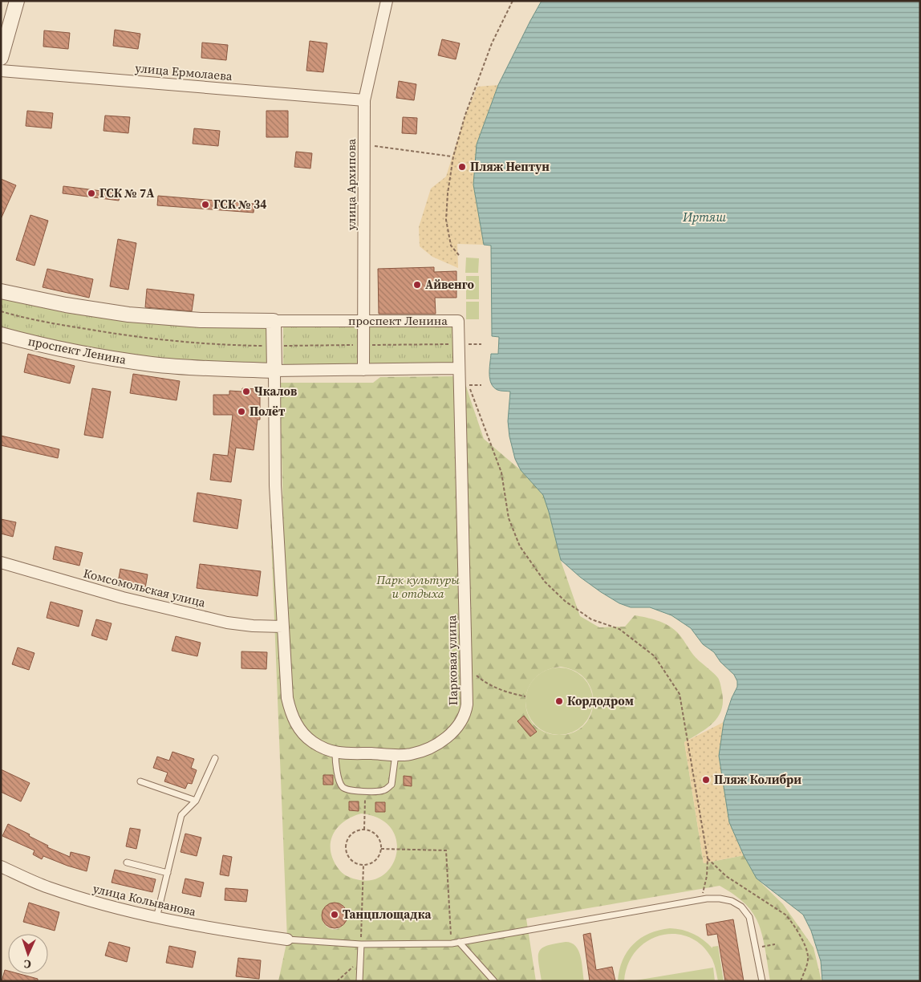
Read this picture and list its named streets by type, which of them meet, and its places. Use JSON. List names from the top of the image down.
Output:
{
  "streets": {
    "street": [
      "улица Ермолаева",
      "улица Архипова",
      "проспект Ленина",
      "Комсомольская улица",
      "Парковая улица",
      "улица Колыванова"
    ]
  },
  "crossings": [
    ["улица Ермолаева", "улица Архипова"],
    ["улица Архипова", "проспект Ленина"],
    ["проспект Ленина", "Парковая улица"],
    ["Комсомольская улица", "Парковая улица"]
  ],
  "water": ["Иртяш"],
  "parks": ["Парк культуры и отдыха"],
  "places": [
    "Пляж Нептун",
    "ГСК № 7А",
    "ГСК № 34",
    "Айвенго",
    "Чкалов",
    "Полёт",
    "Кордодром",
    "Пляж Колибри",
    "Танцплощадка"
  ],
  "north": "bottom"
}
